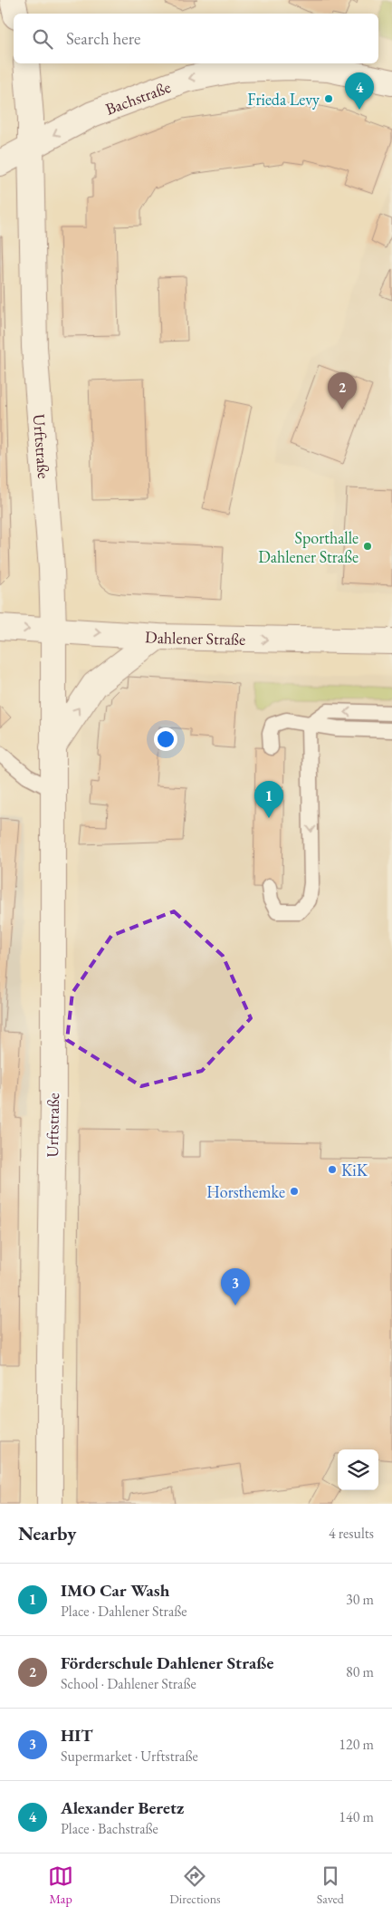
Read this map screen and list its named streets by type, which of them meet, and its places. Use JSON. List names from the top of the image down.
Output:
{
  "streets": {
    "street": ["Bachstraße", "Urftstraße", "Dahlener Straße"]
  },
  "crossings": [
    ["Bachstraße", "Urftstraße"],
    ["Urftstraße", "Dahlener Straße"]
  ],
  "one_way": ["Bachstraße", "Dahlener Straße"],
  "places": [
    "Frieda Levy",
    "Sporthalle Dahlener Straße",
    "KiK",
    "Horsthemke"
  ],
  "page": {
    "search": "Search here",
    "pins": [
      "4",
      "2",
      "1",
      "3"
    ],
    "heading": ["Nearby", "4 results"],
    "list": [
      {
        "mark": "1",
        "name": "IMO Car Wash",
        "note": "Place · Dahlener Straße",
        "value": "30 m"
      },
      {
        "mark": "2",
        "name": "Förderschule Dahlener Straße",
        "note": "School · Dahlener Straße",
        "value": "80 m"
      },
      {
        "mark": "3",
        "name": "HIT",
        "note": "Supermarket · Urftstraße",
        "value": "120 m"
      },
      {
        "mark": "4",
        "name": "Alexander Beretz",
        "note": "Place · Bachstraße",
        "value": "140 m"
      }
    ],
    "nav": ["Map", "Directions", "Saved"]
  }
}
